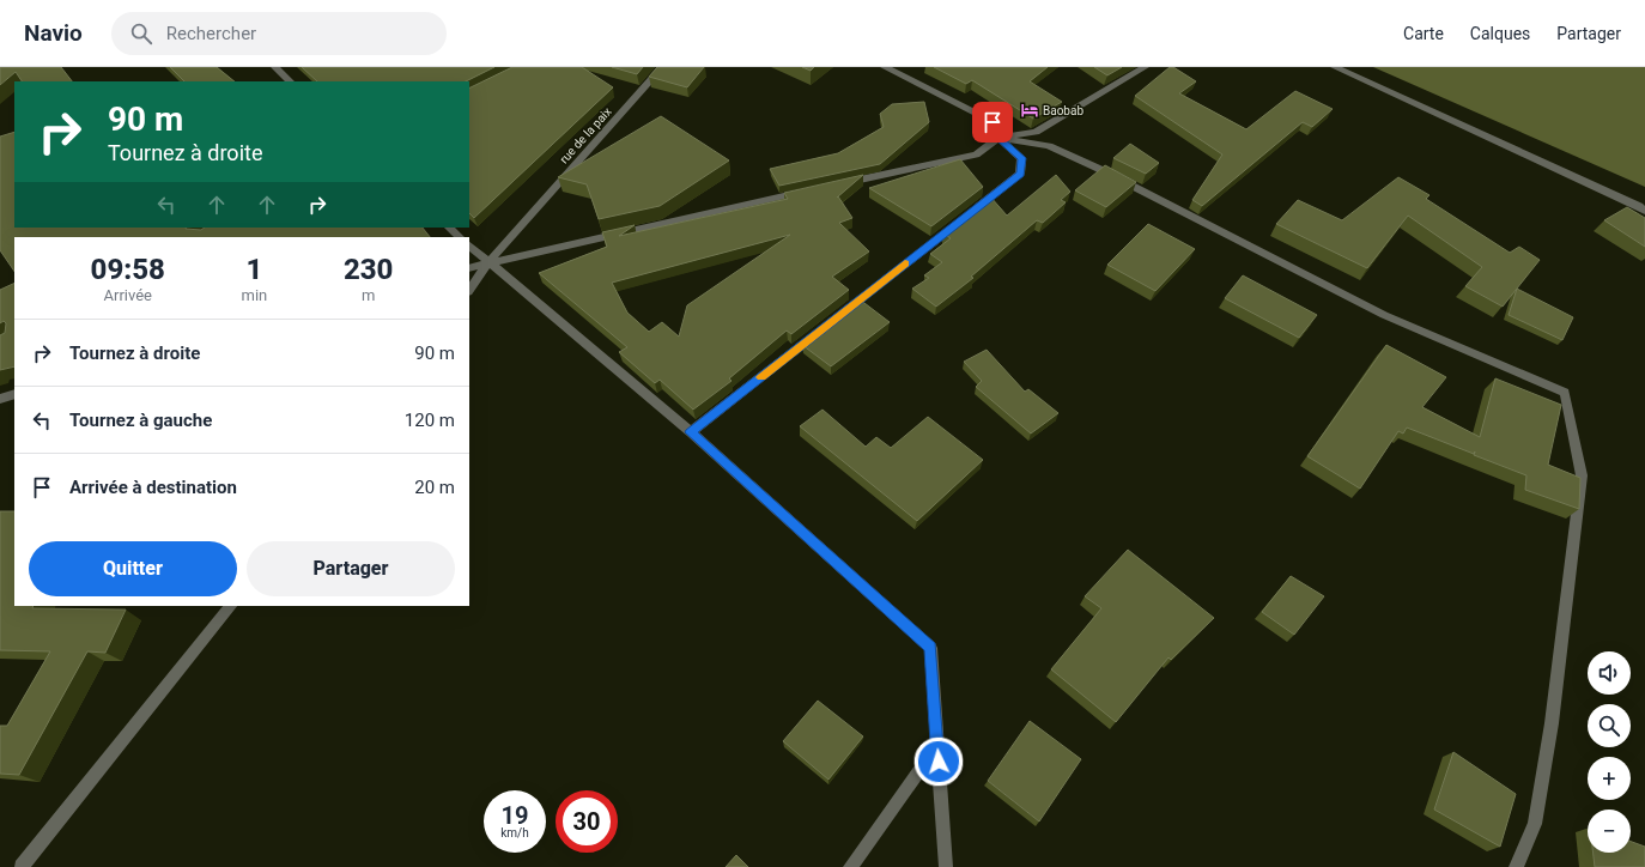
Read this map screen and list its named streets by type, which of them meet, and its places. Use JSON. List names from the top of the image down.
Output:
{
  "streets": {
    "street": ["rue de la paix"]
  },
  "places": {
    "hotel": ["Baobab"]
  },
  "page": {
    "header": "Navio",
    "search": "Rechercher",
    "nav": ["Carte", "Calques", "Partager"],
    "turn": ["90 m", "Tournez à droite"],
    "eta": [
      "09:58",
      "Arrivée",
      "1",
      "min",
      "230",
      "m"
    ],
    "list": [
      {
        "name": "Tournez à droite",
        "value": "90 m"
      },
      {
        "name": "Tournez à gauche",
        "value": "120 m"
      },
      {
        "name": "Arrivée à destination",
        "value": "20 m"
      }
    ],
    "buttons": ["Quitter", "Partager"],
    "map_buttons": ["+", "−"],
    "speed": "19 km/h",
    "limit": "30"
  }
}
